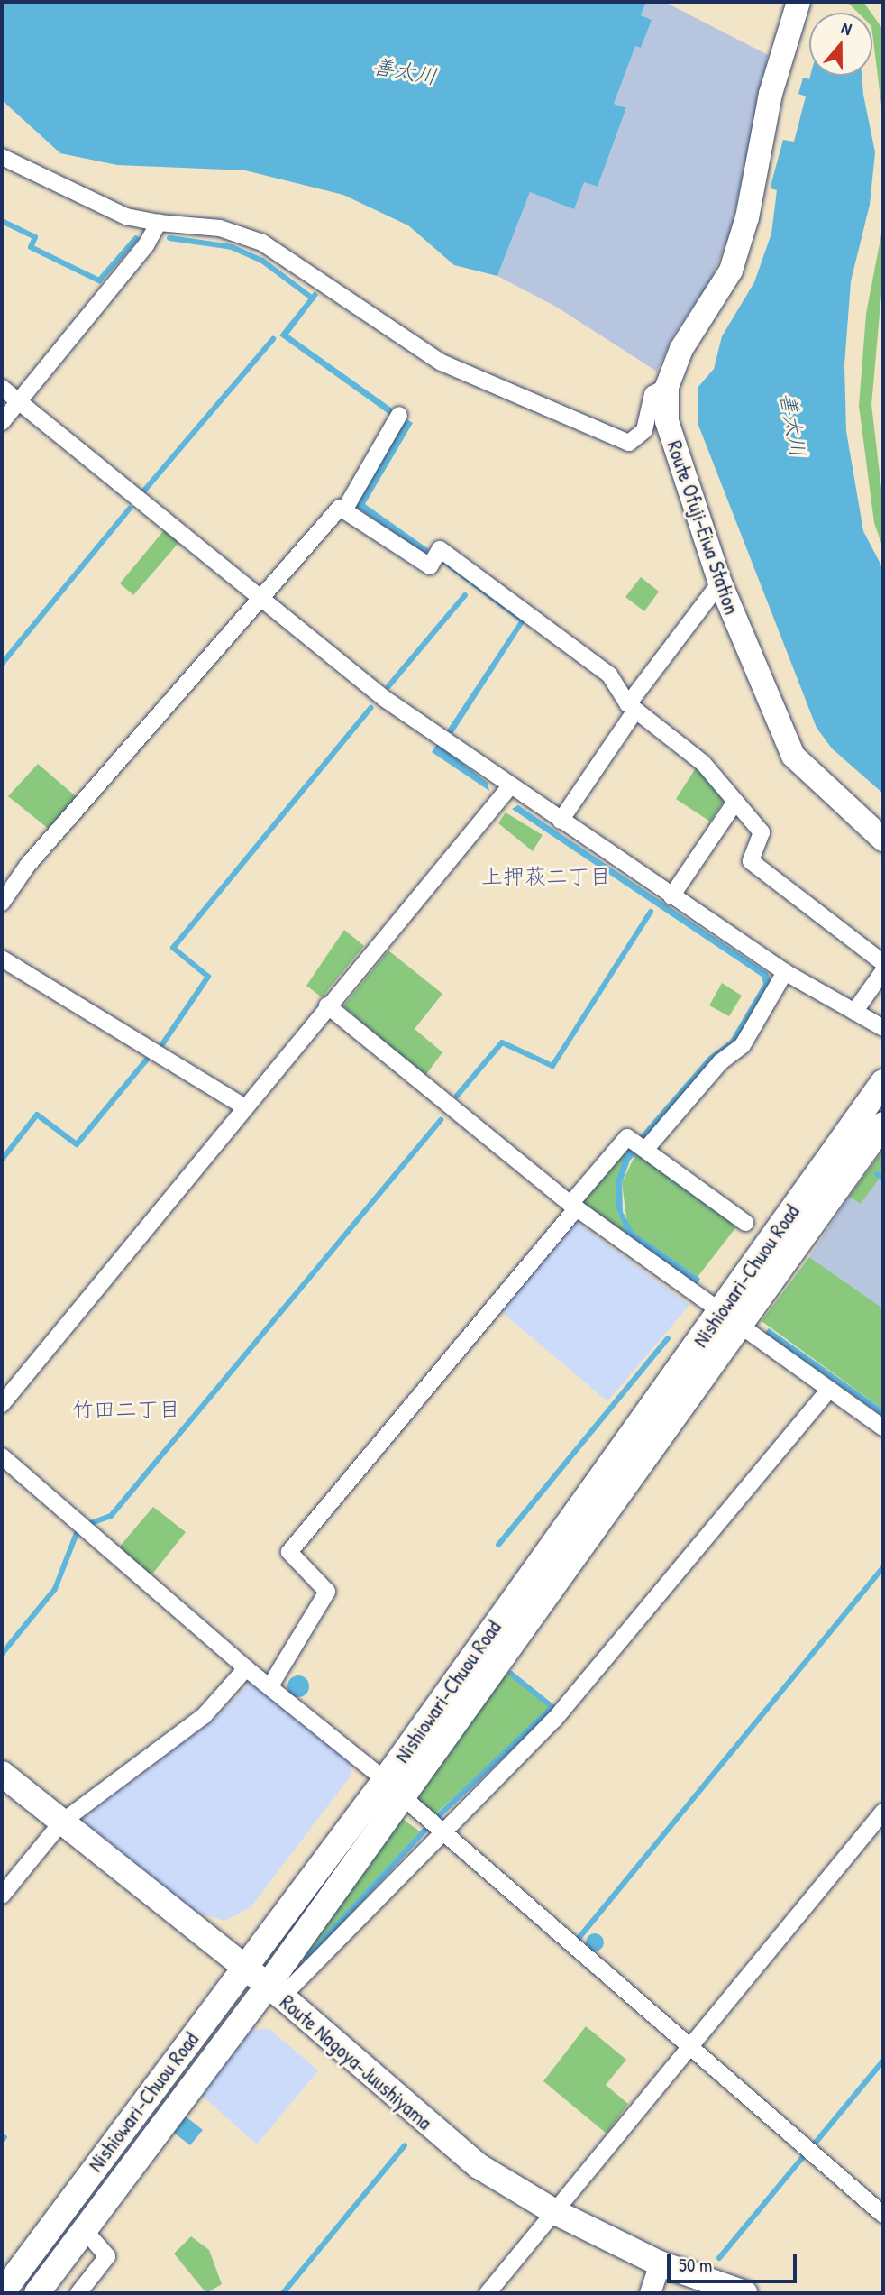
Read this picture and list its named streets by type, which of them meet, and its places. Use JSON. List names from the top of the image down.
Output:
{
  "streets": {
    "main road": ["Route Ofuji-Eiwa Station", "Nishiowari-Chuou Road", "Route Nagoya-Juushiyama"]
  },
  "crossings": [
    ["Nishiowari-Chuou Road", "Route Nagoya-Juushiyama"]
  ],
  "districts": ["上押萩二丁目", "竹田二丁目"],
  "water": ["善太川"],
  "scale_bar": "50 m",
  "north": "top"
}
